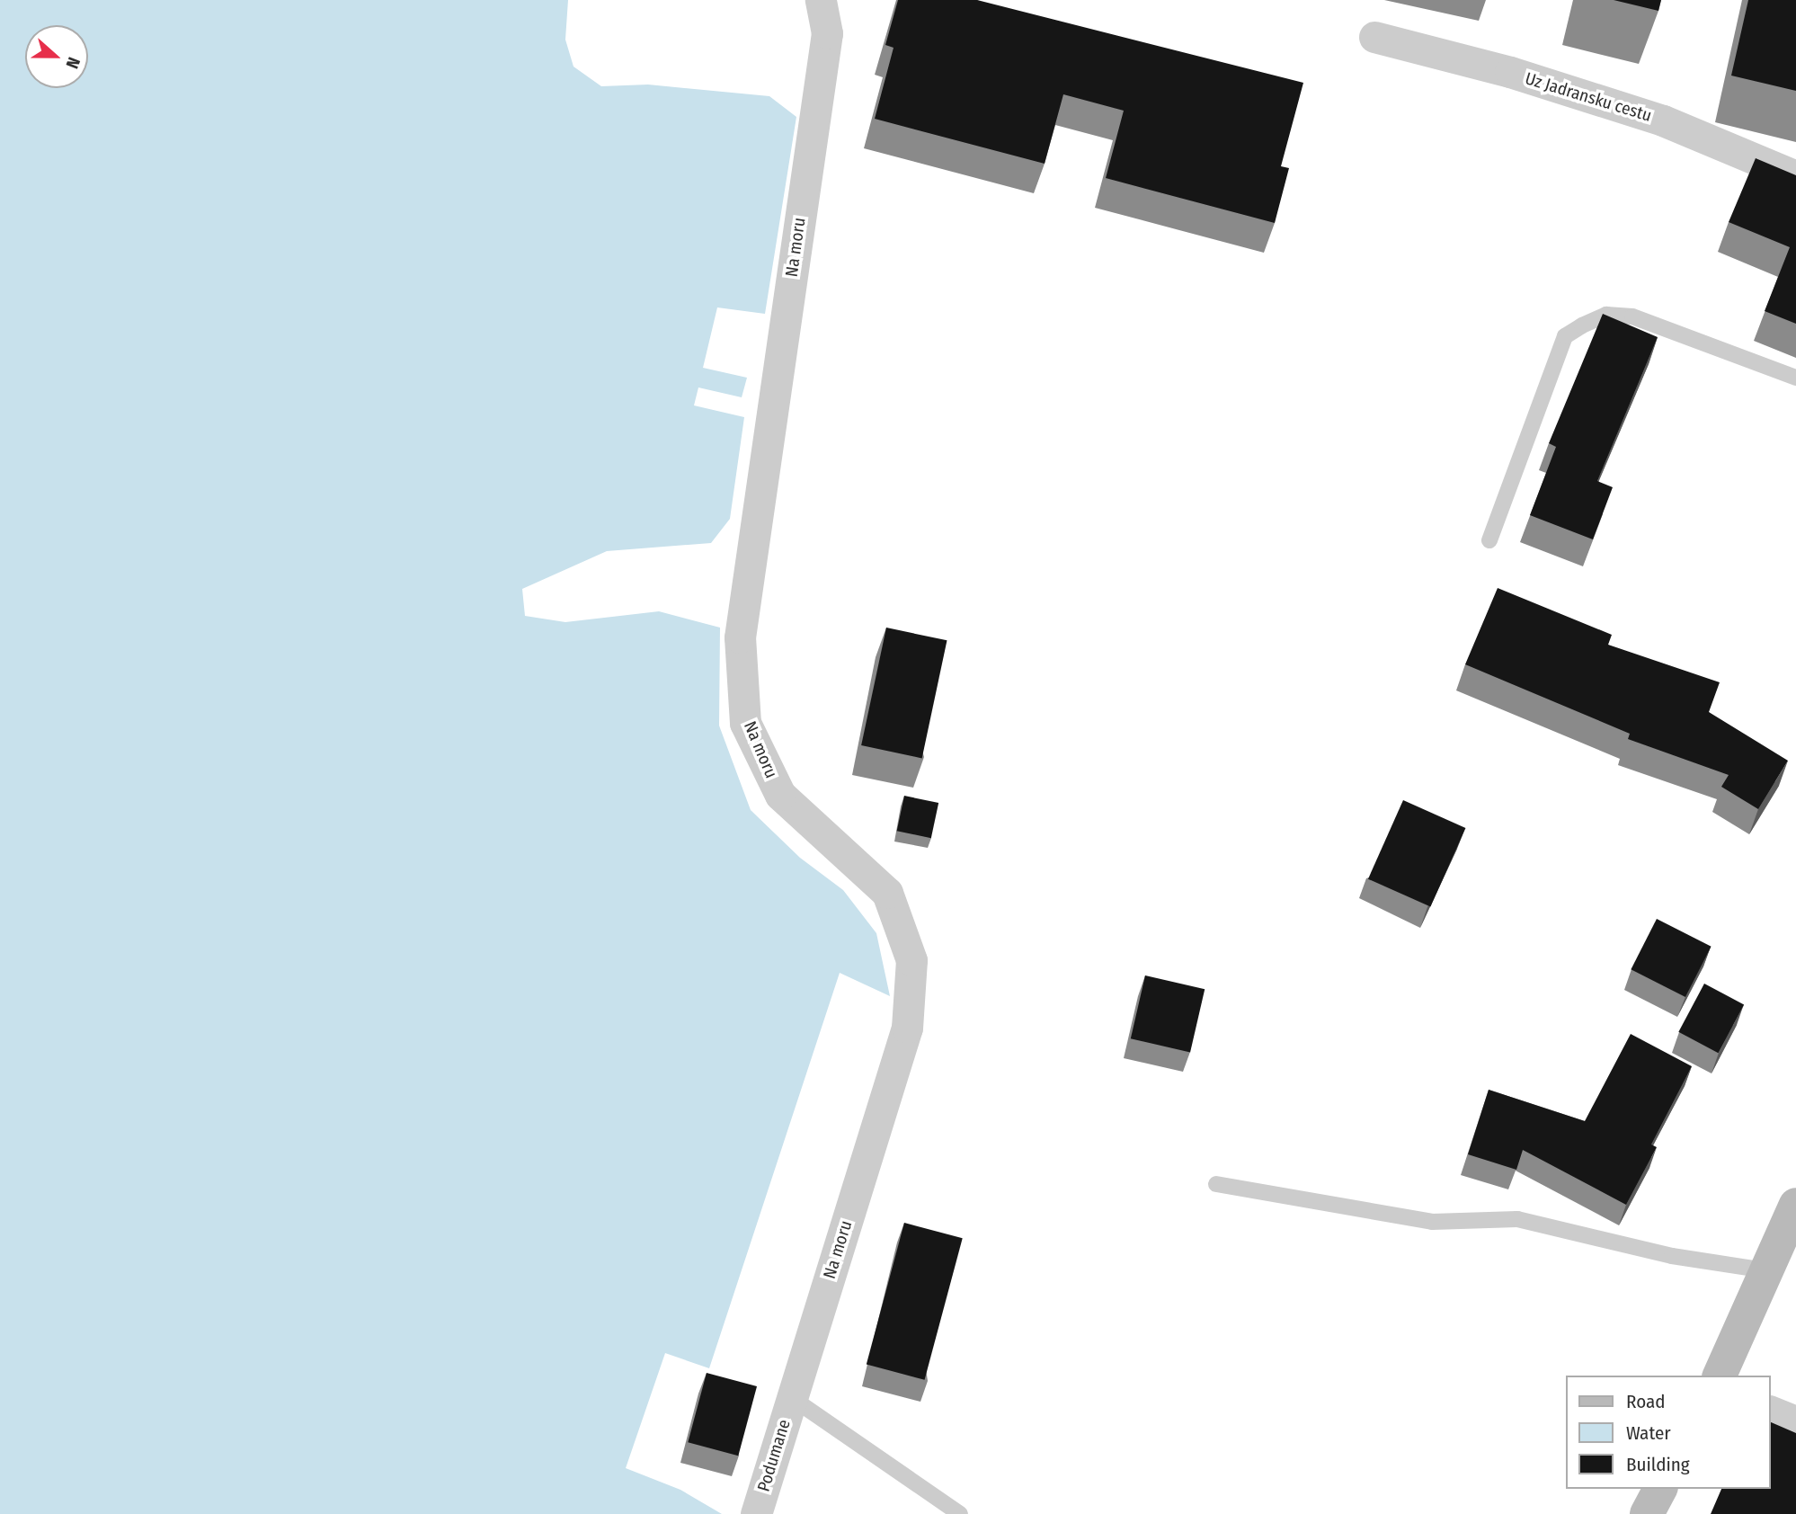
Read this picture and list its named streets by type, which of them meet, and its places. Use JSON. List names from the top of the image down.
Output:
{
  "streets": {
    "street": ["Uz Jadransku cestu", "Na moru", "Podumane"]
  },
  "crossings": [
    ["Na moru", "Podumane"]
  ],
  "legend": ["Road", "Water", "Building"],
  "north": "right"
}
